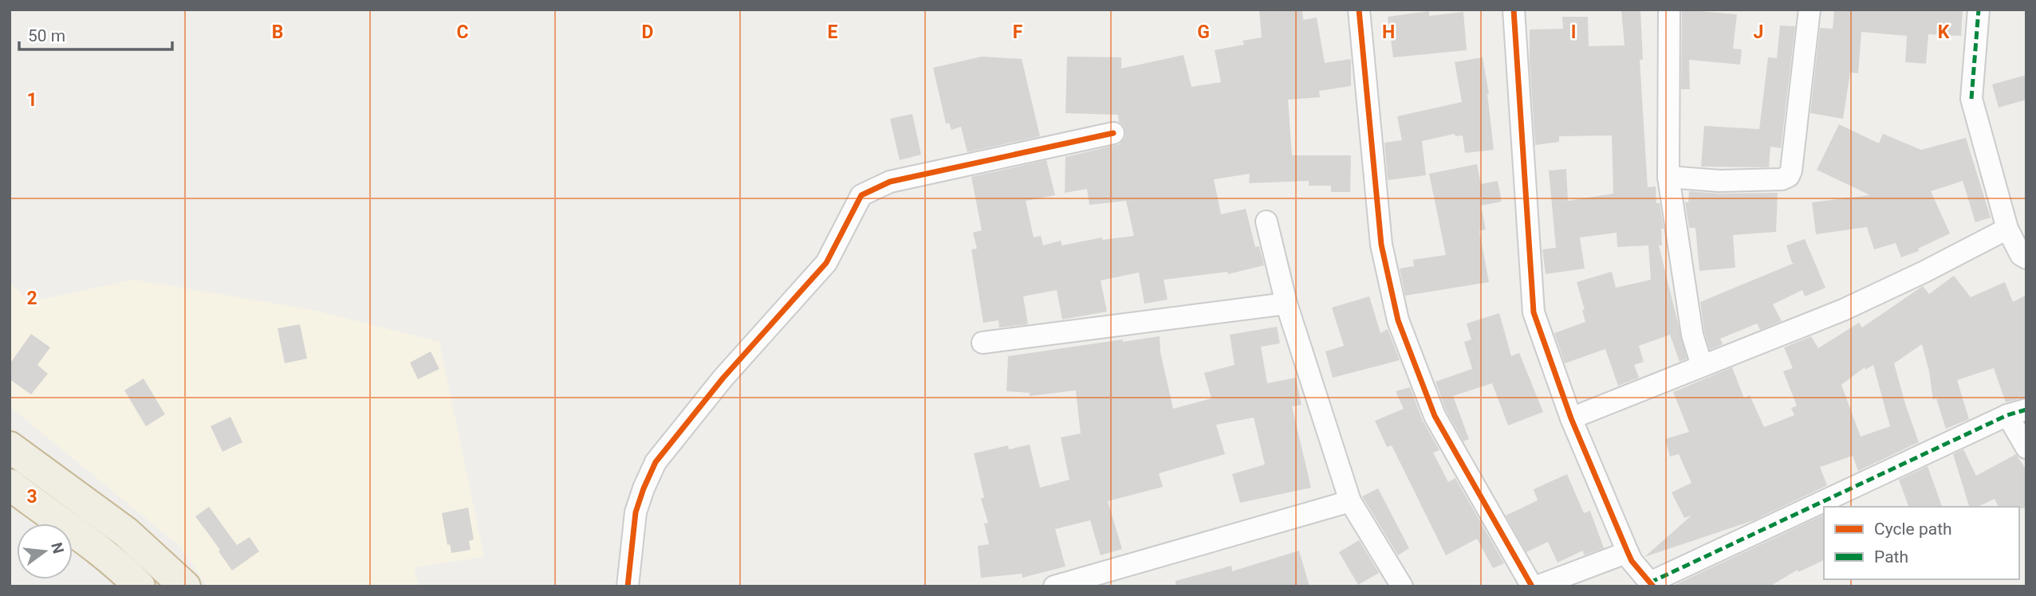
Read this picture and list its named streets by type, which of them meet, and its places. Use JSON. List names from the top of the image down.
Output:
{
  "legend": ["Cycle path", "Path"],
  "scale_bar": "50 m",
  "north": "right",
  "grid": {
    "columns": [
      "B",
      "C",
      "D",
      "E",
      "F",
      "G",
      "H",
      "I",
      "J",
      "K"
    ],
    "rows": ["1", "2", "3"]
  }
}
